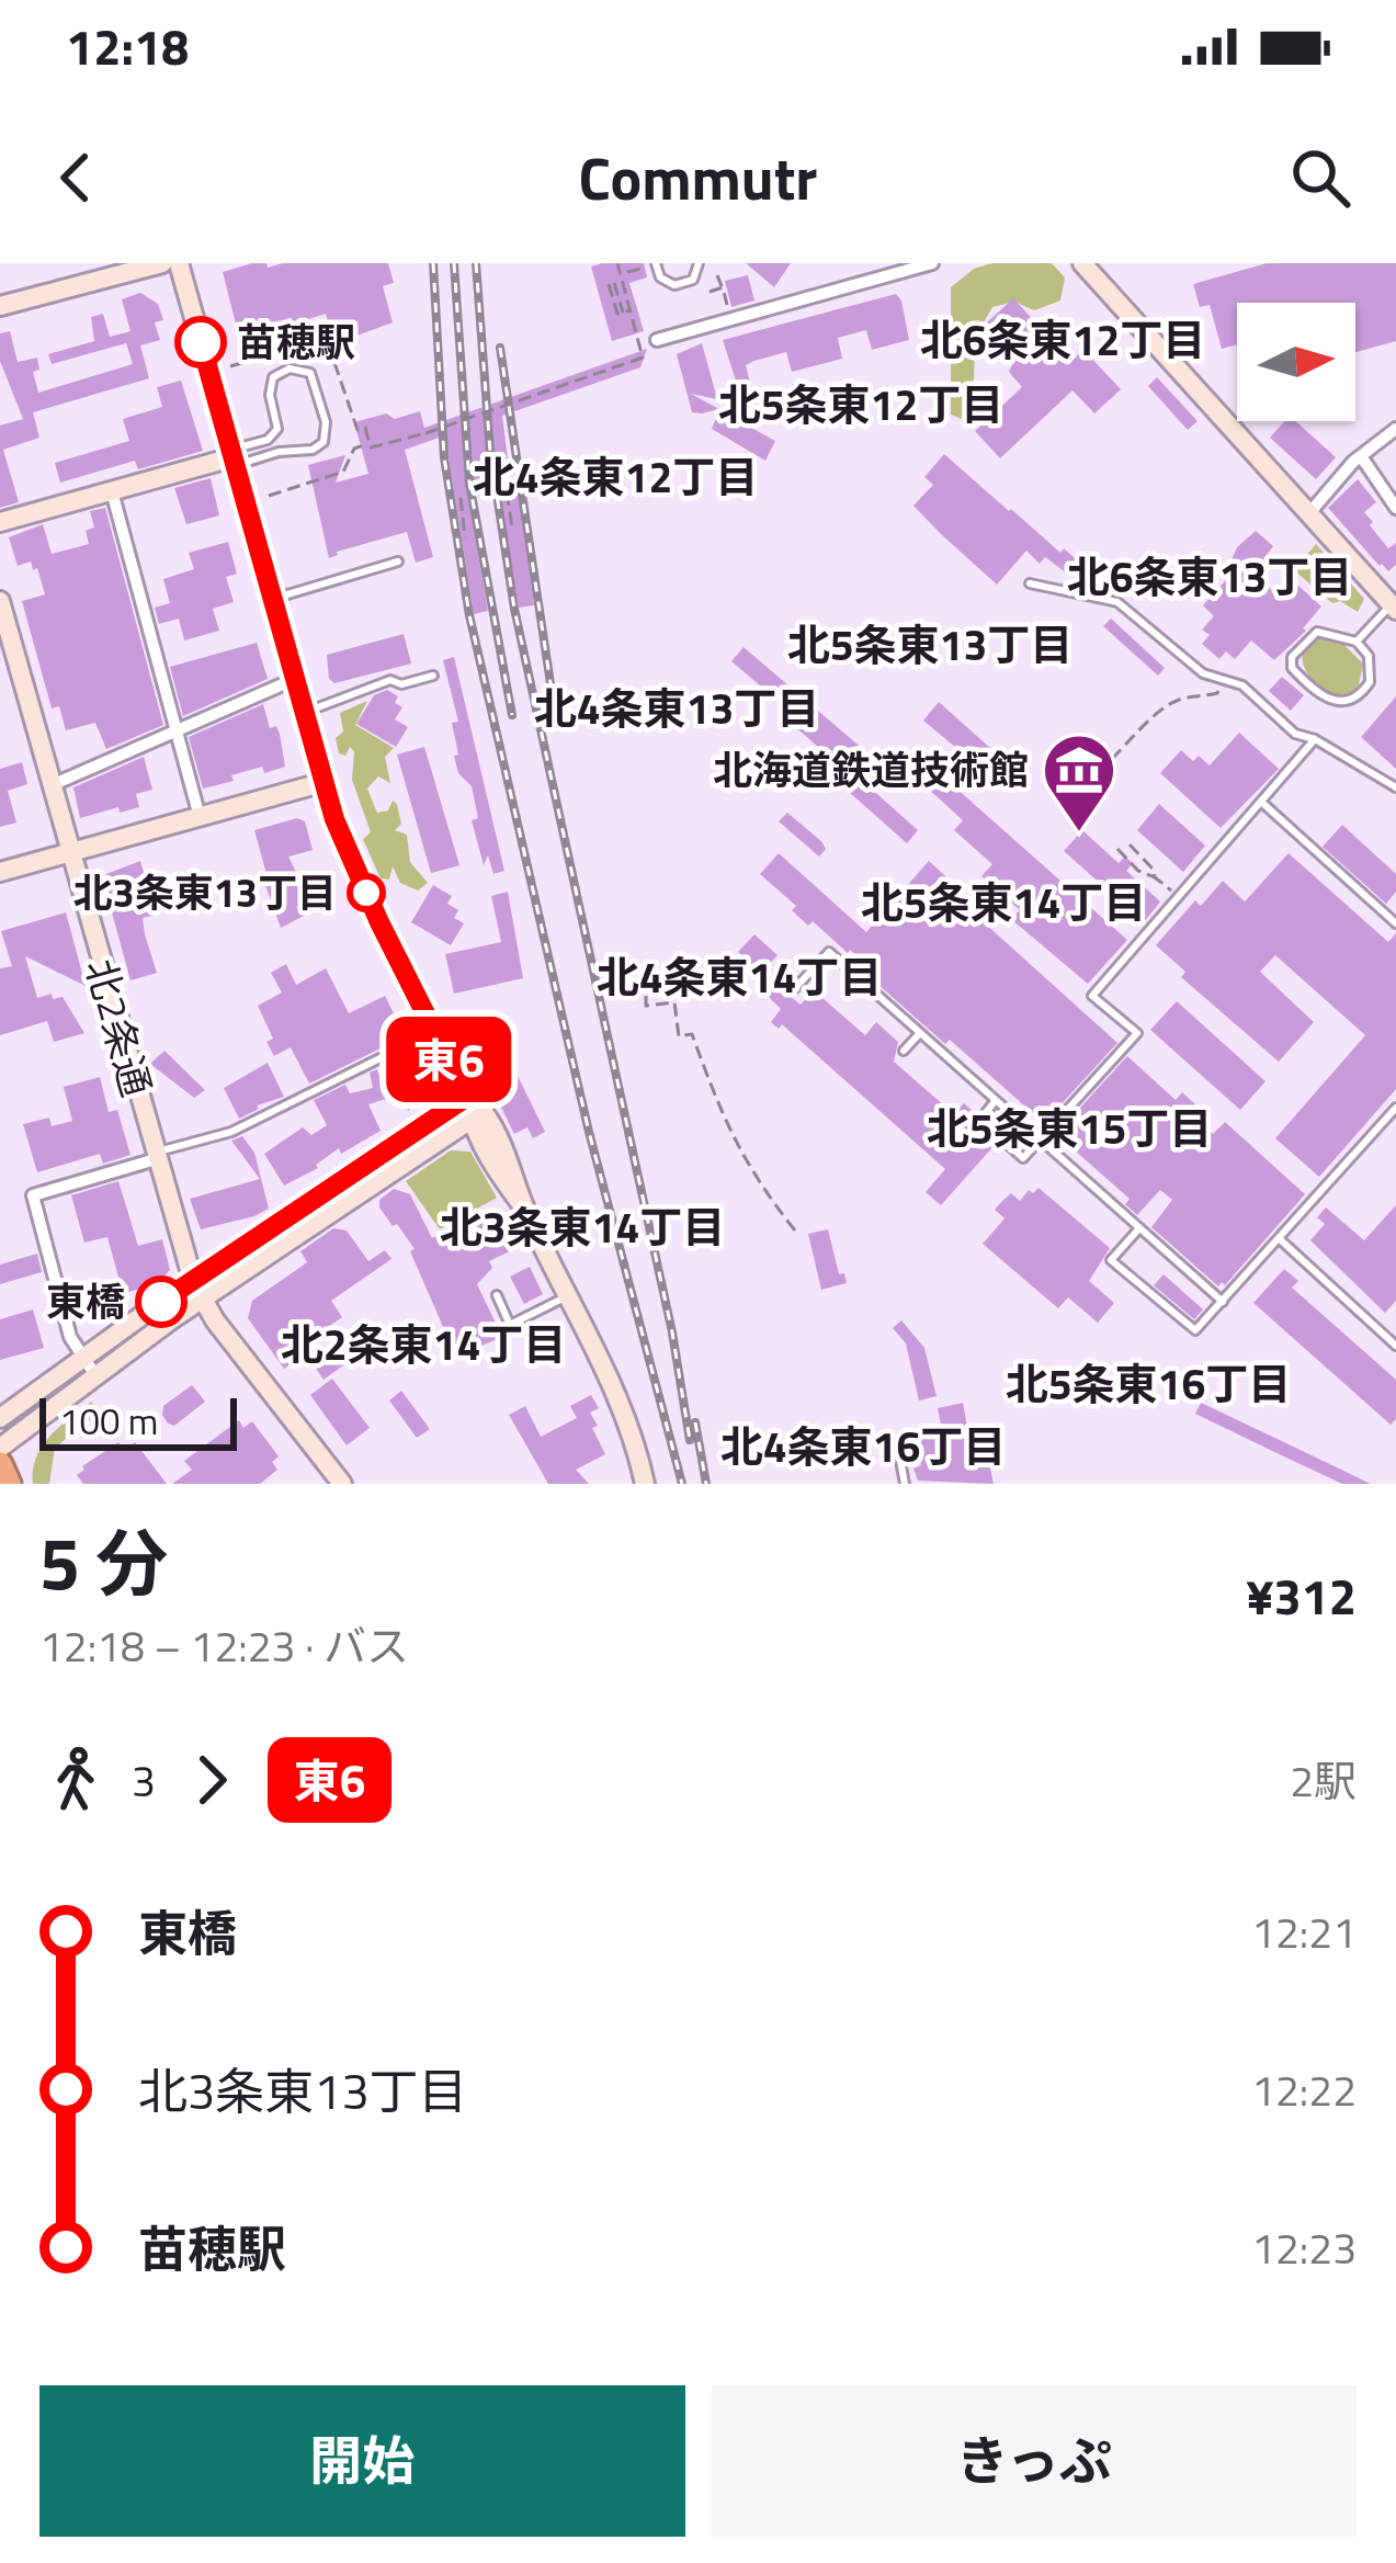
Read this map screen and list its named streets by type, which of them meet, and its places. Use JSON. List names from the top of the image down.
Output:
{
  "streets": {
    "street": ["北2条通"]
  },
  "districts": [
    "北6条東12丁目",
    "北5条東12丁目",
    "北4条東12丁目",
    "北6条東13丁目",
    "北5条東13丁目",
    "北4条東13丁目",
    "北5条東14丁目",
    "北4条東14丁目",
    "北5条東15丁目",
    "北3条東14丁目",
    "北2条東14丁目",
    "北5条東16丁目",
    "北4条東16丁目"
  ],
  "places": {
    "other": ["苗穂駅", "北3条東13丁目", "東橋"],
    "museum": ["北海道鉄道技術館"]
  },
  "lines": ["bus line 東6"],
  "scale_bar": "100 m",
  "north": "right",
  "page": {
    "status": "12:18",
    "header": "Commutr",
    "on_map": "東6",
    "scale": "100 m",
    "heading": ["5 分", "12:18 – 12:23 · バス", "¥312"],
    "legs": ["3", "東6", "2駅"],
    "list": [
      {
        "name": "東橋",
        "value": "12:21"
      },
      {
        "name": "北3条東13丁目",
        "value": "12:22"
      },
      {
        "name": "苗穂駅",
        "value": "12:23"
      }
    ],
    "buttons": ["開始", "きっぷ"]
  }
}
